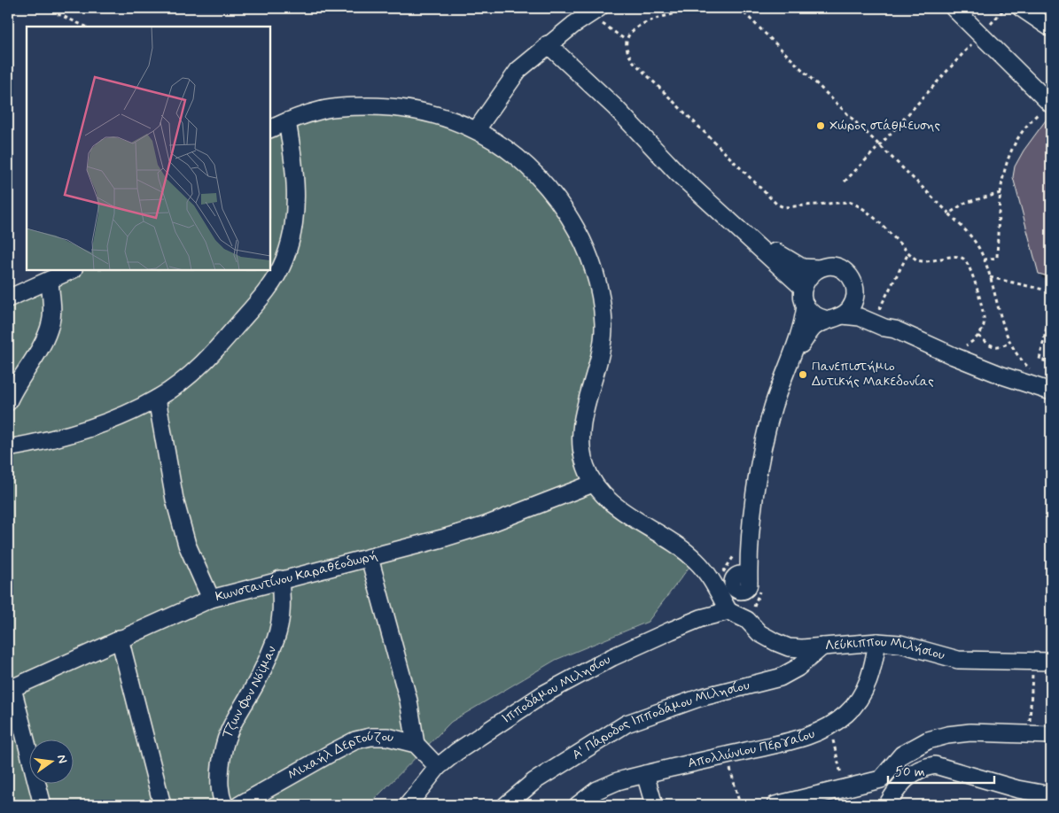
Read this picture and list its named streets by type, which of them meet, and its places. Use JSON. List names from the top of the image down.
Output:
{
  "streets": {
    "street": [
      "Κωνσταντίνου Καραθεοδωρή",
      "Λεύκιππου Μιλήσιου",
      "Ιπποδάμου Μιλησίου",
      "Τζων Φον Νόϊμαν",
      "Α' Πάροδος Ιπποδάμου Μιλησίου",
      "Απολλώνιου Περγαίου",
      "Μιχαήλ Δερτούζου"
    ]
  },
  "crossings": [
    ["Κωνσταντίνου Καραθεοδωρή", "Τζων Φον Νόϊμαν"],
    ["Λεύκιππου Μιλήσιου", "Ιπποδάμου Μιλησίου"],
    ["Λεύκιππου Μιλήσιου", "Α' Πάροδος Ιπποδάμου Μιλησίου"],
    ["Λεύκιππου Μιλήσιου", "Απολλώνιου Περγαίου"],
    ["Ιπποδάμου Μιλησίου", "Μιχαήλ Δερτούζου"]
  ],
  "places": ["Χώρος στάθμευσης", "Πανεπιστήμιο Δυτικής Μακεδονίας"],
  "scale_bar": "50 m",
  "north": "right"
}
